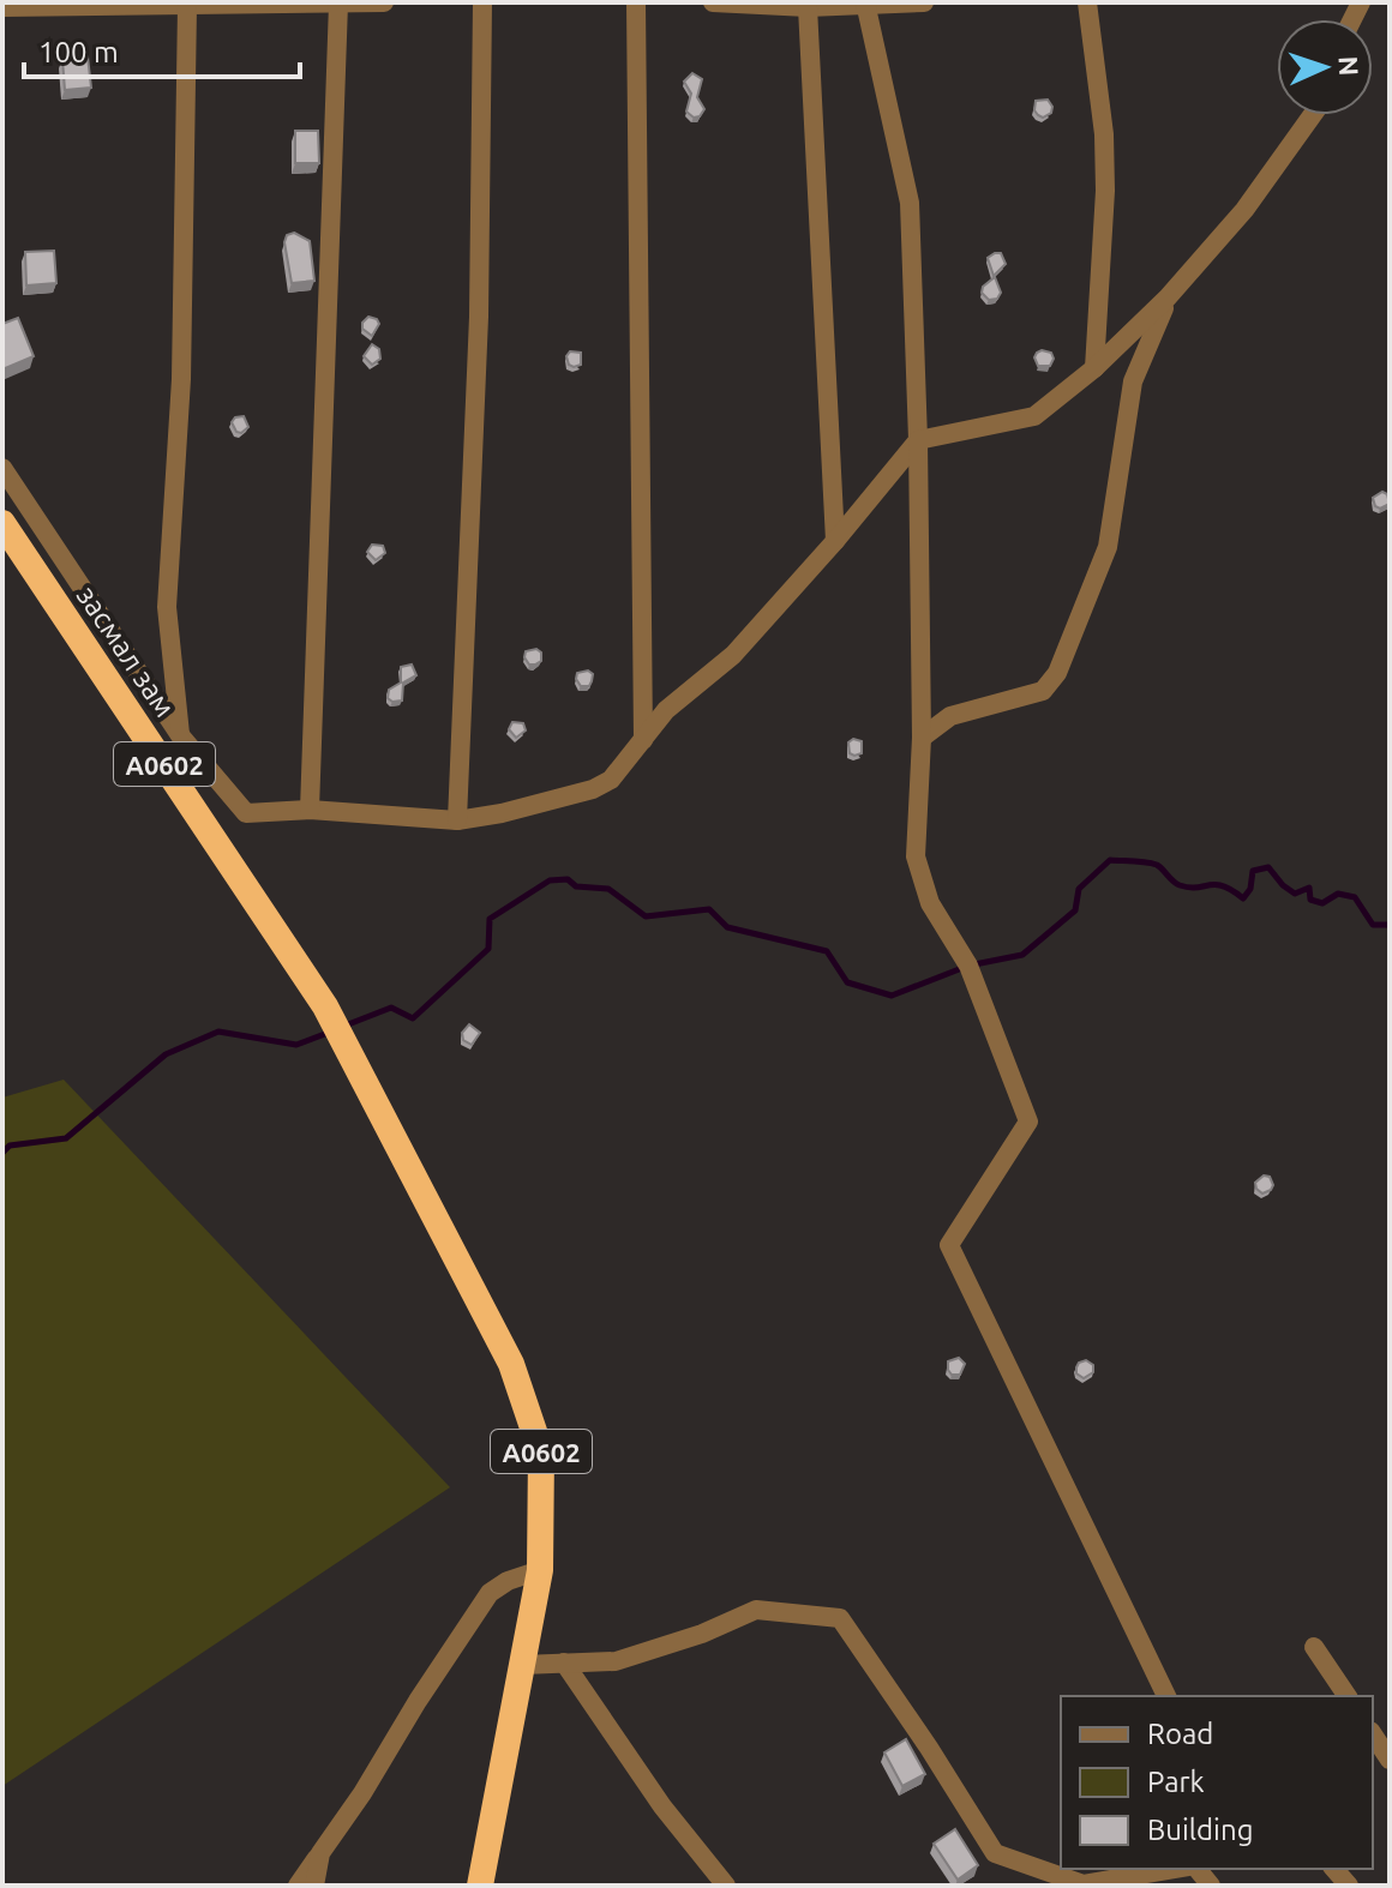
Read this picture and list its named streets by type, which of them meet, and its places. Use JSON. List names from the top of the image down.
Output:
{
  "streets": {
    "highway": ["засмал зам", "A0602"]
  },
  "crossings": [
    ["засмал зам", "A0602"]
  ],
  "legend": ["Road", "Park", "Building"],
  "scale_bar": "100 m",
  "north": "right"
}
